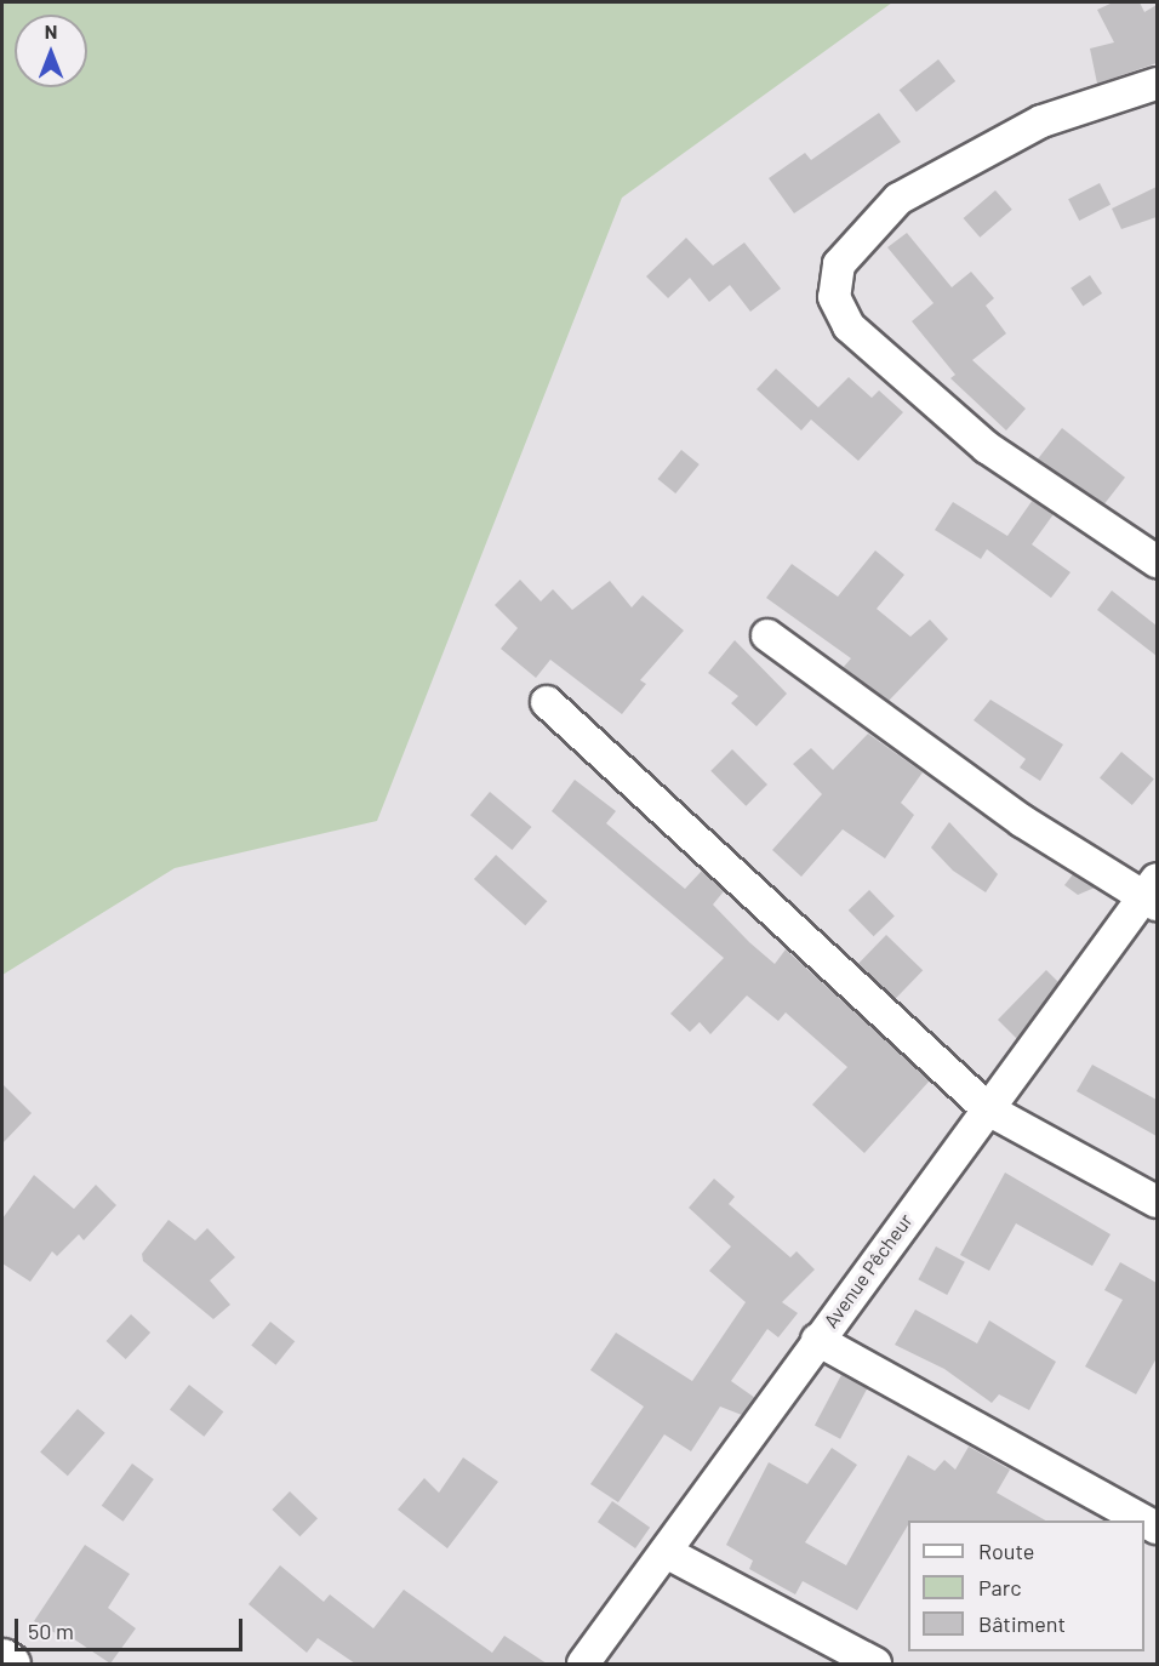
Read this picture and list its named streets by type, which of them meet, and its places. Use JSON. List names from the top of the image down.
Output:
{
  "streets": {
    "street": ["Avenue Pêcheur"]
  },
  "legend": ["Route", "Parc", "Bâtiment"],
  "scale_bar": "50 m",
  "north": "top"
}
